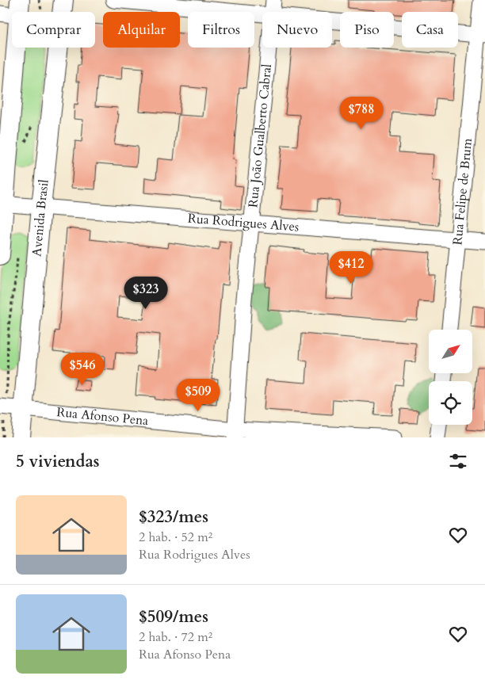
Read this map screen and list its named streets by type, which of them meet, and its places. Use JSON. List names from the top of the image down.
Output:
{
  "streets": {
    "main road": ["Avenida Brasil"],
    "street": [
      "Rua João Gualberto Cabral",
      "Rua Felipe de Brum",
      "Rua Rodrigues Alves",
      "Rua Afonso Pena"
    ]
  },
  "crossings": [
    ["Rua João Gualberto Cabral", "Rua Rodrigues Alves"],
    ["Rua João Gualberto Cabral", "Rua Afonso Pena"],
    ["Rua Felipe de Brum", "Rua Rodrigues Alves"],
    ["Avenida Brasil", "Rua Rodrigues Alves"],
    ["Avenida Brasil", "Rua Afonso Pena"]
  ],
  "north": "top right",
  "page": {
    "chip": [
      "Comprar",
      "Alquilar",
      "Filtros",
      "Nuevo",
      "Piso",
      "Casa"
    ],
    "price": [
      "$788",
      "$412",
      "$323",
      "$546",
      "$509"
    ],
    "heading": "5 viviendas",
    "list": [
      {
        "name": "$323/mes",
        "note": "2 hab. · 52 m² · Rua Rodrigues Alves"
      },
      {
        "name": "$509/mes",
        "note": "2 hab. · 72 m² · Rua Afonso Pena"
      }
    ]
  }
}
